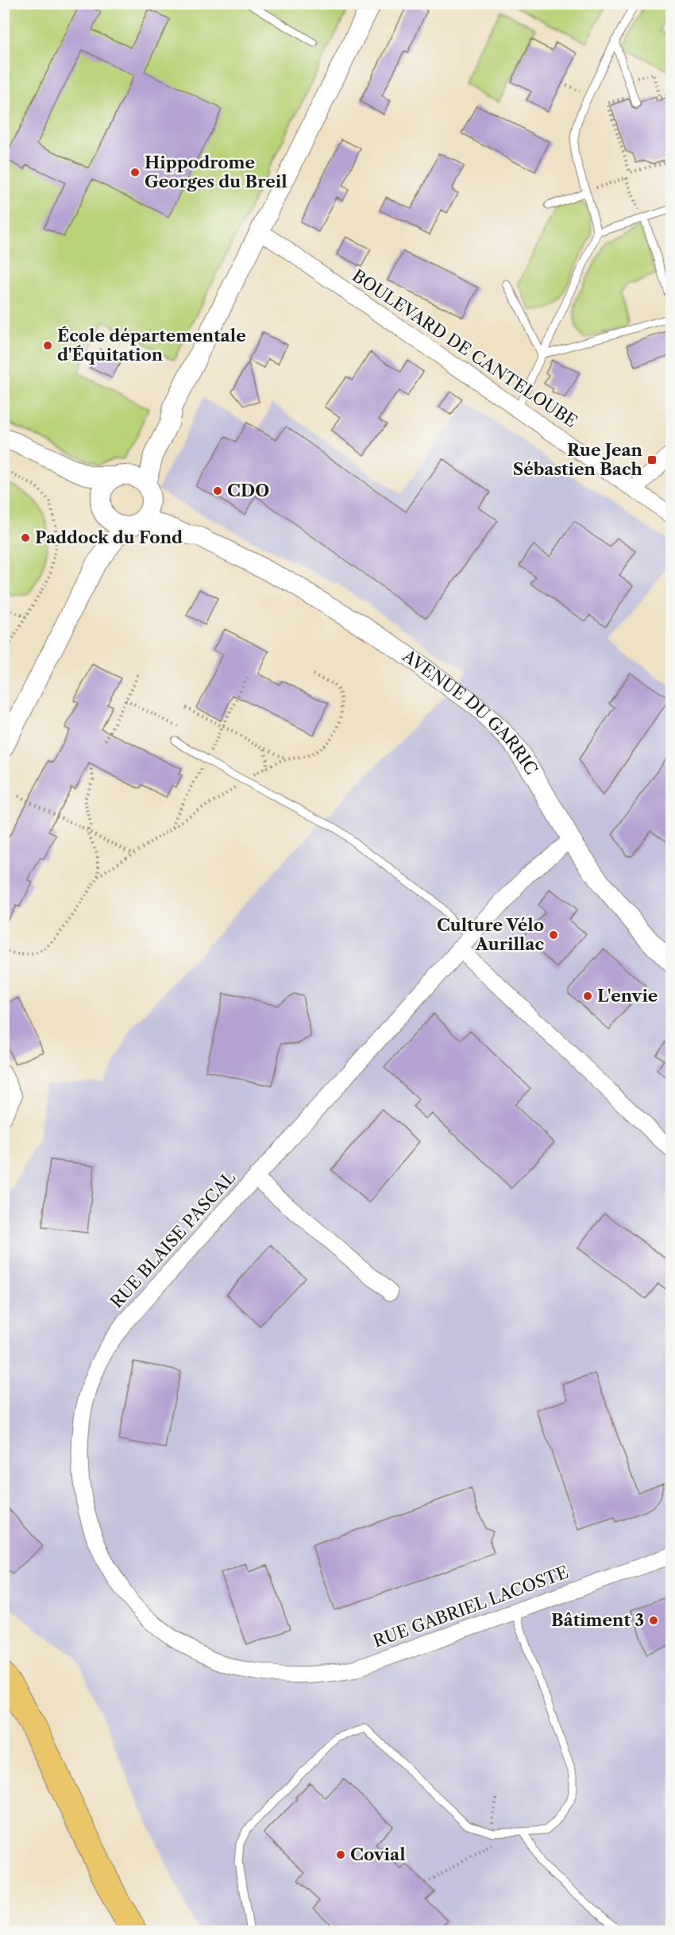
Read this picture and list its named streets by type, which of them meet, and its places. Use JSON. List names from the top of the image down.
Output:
{
  "streets": {
    "street": [
      "BOULEVARD DE CANTELOUBE",
      "AVENUE DU GARRIC",
      "RUE BLAISE PASCAL",
      "RUE GABRIEL LACOSTE"
    ]
  },
  "crossings": [
    ["AVENUE DU GARRIC", "RUE BLAISE PASCAL"],
    ["RUE BLAISE PASCAL", "RUE GABRIEL LACOSTE"]
  ],
  "places": {
    "other": [
      "Hippodrome Georges du Breil",
      "École départementale d'Équitation",
      "CDO",
      "Paddock du Fond",
      "Culture Vélo Aurillac",
      "L'envie",
      "Bâtiment 3",
      "Covial"
    ],
    "transit": ["Rue Jean Sébastien Bach"]
  }
}
